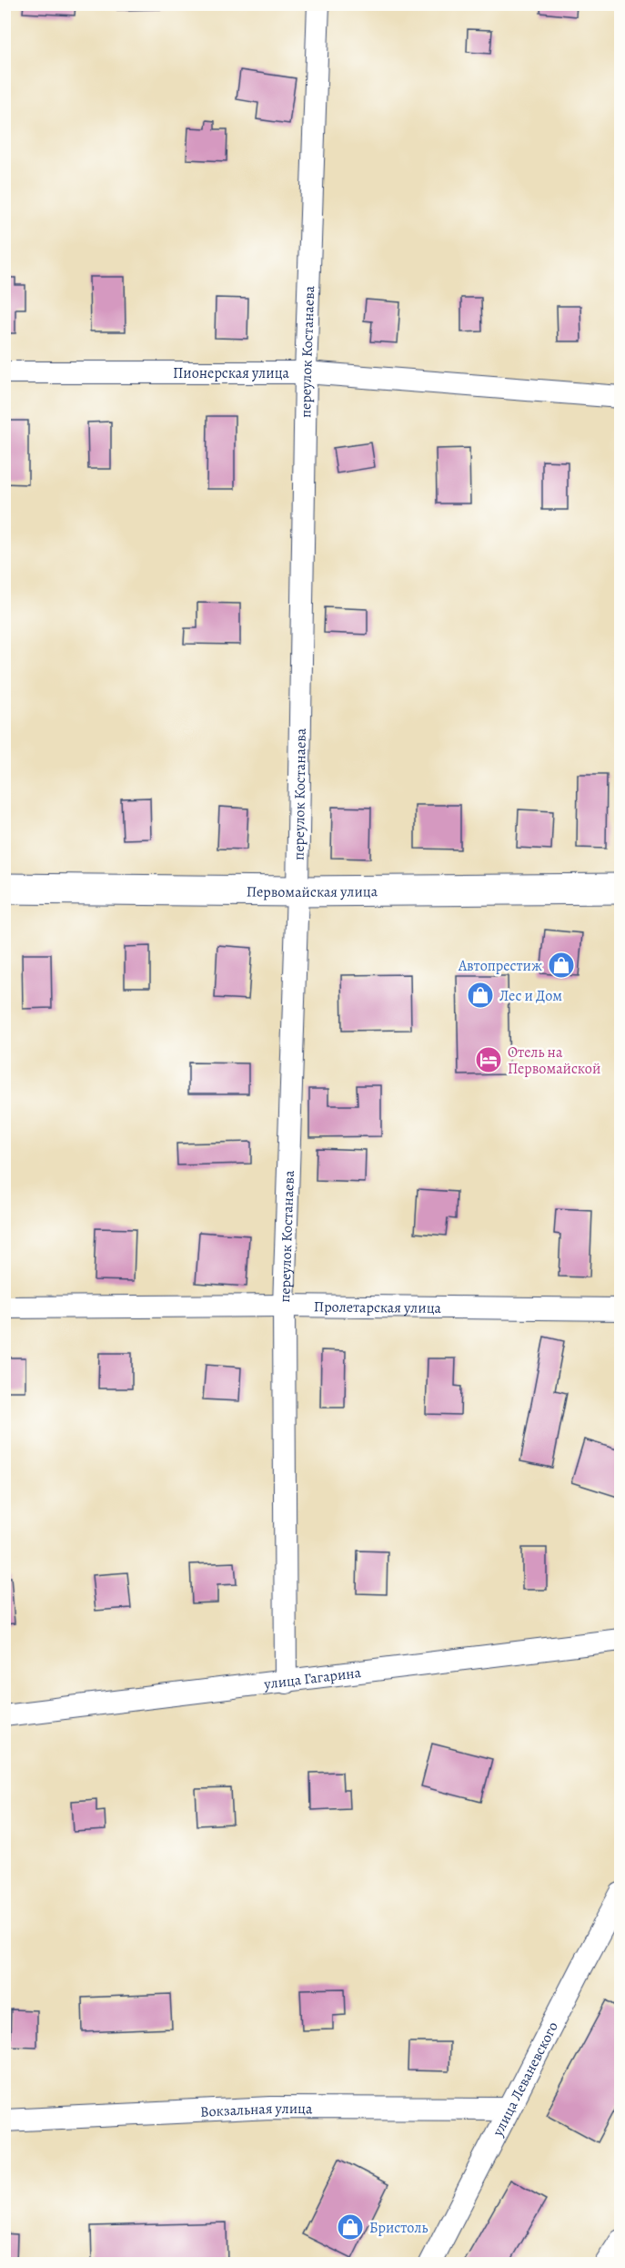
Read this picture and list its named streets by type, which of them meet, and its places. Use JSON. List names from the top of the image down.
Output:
{
  "streets": {
    "main road": ["Первомайская улица"],
    "street": [
      "переулок Костанаева",
      "Пионерская улица",
      "Пролетарская улица",
      "улица Гагарина",
      "улица Леваневского",
      "Вокзальная улица"
    ]
  },
  "crossings": [
    ["переулок Костанаева", "Пионерская улица"],
    ["переулок Костанаева", "Первомайская улица"],
    ["переулок Костанаева", "Пролетарская улица"],
    ["переулок Костанаева", "улица Гагарина"],
    ["улица Леваневского", "Вокзальная улица"]
  ],
  "places": {
    "shop": ["Автопрестиж", "Лес и Дом", "Бристоль"],
    "hotel": ["Отель на Первомайской"]
  }
}
